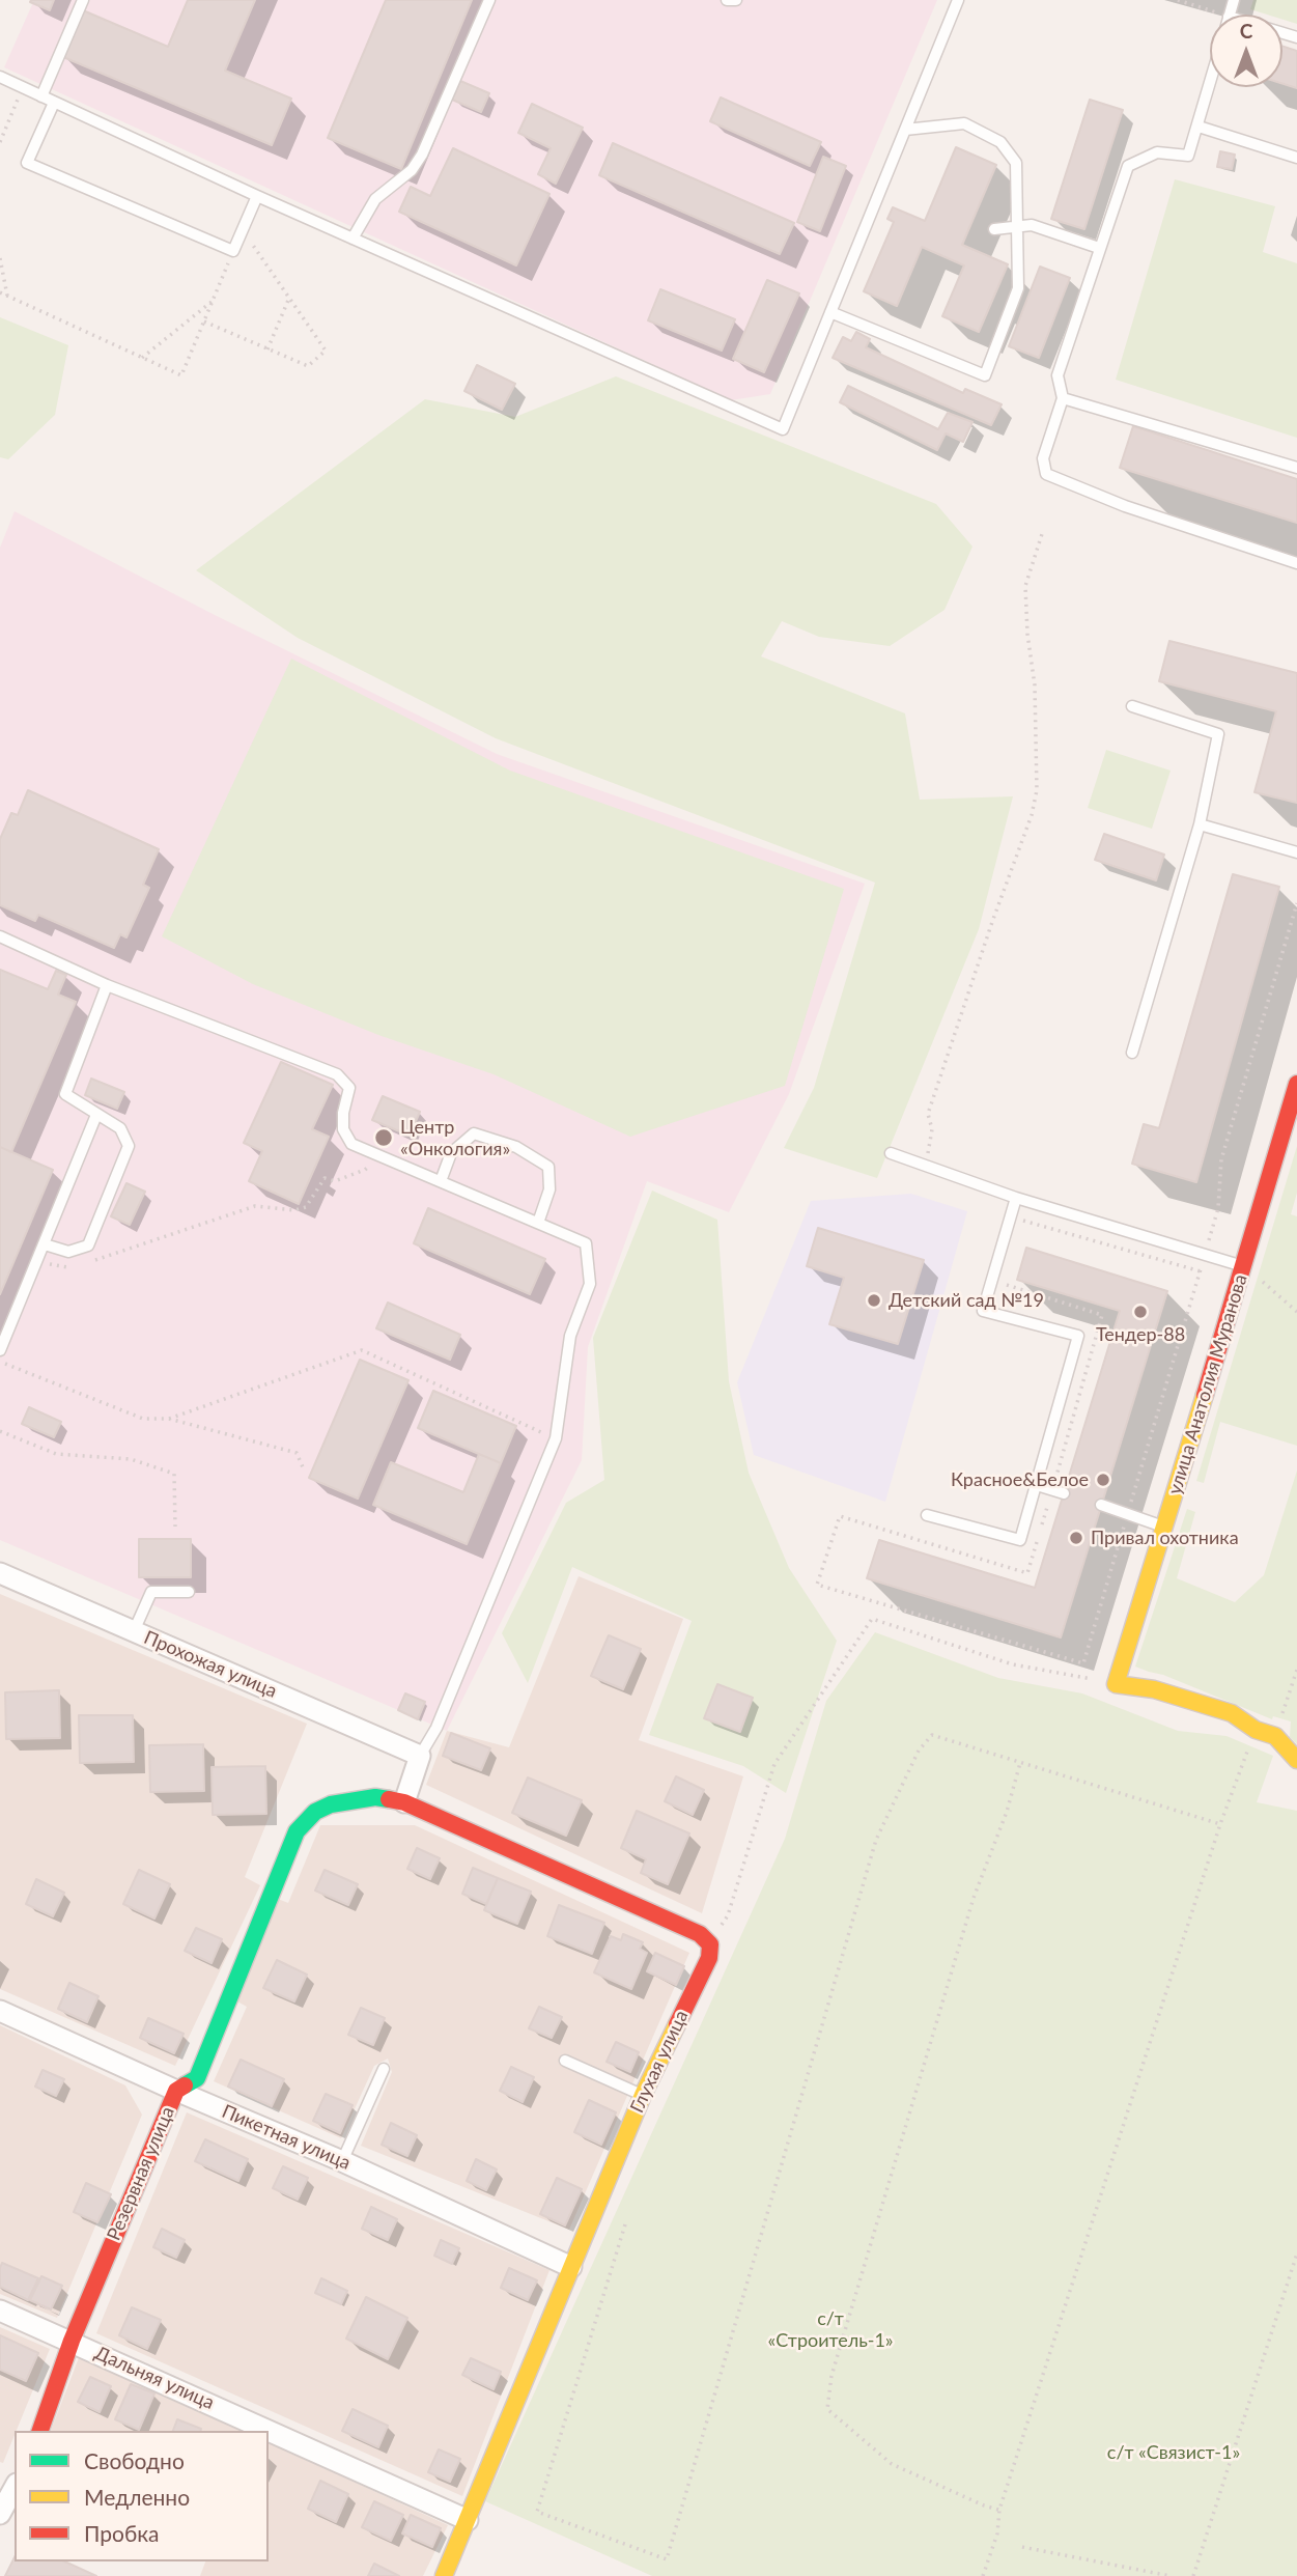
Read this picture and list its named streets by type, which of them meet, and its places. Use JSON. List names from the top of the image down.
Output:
{
  "streets": {
    "street": [
      "улица Анатолия Муранова",
      "Прохожая улица",
      "Глухая улица",
      "Пикетная улица",
      "Резервная улица",
      "Дальняя улица"
    ]
  },
  "crossings": [
    ["Глухая улица", "Пикетная улица"],
    ["Глухая улица", "Дальняя улица"],
    ["Пикетная улица", "Резервная улица"],
    ["Резервная улица", "Дальняя улица"]
  ],
  "parks": ["с/т «Строитель-1»", "с/т «Связист-1»"],
  "places": [
    "Центр «Онкология»",
    "Детский сад №19",
    "Тендер-88",
    "Красное&Белое",
    "Привал охотника"
  ],
  "legend": ["Свободно", "Медленно", "Пробка"],
  "north": "top"
}
